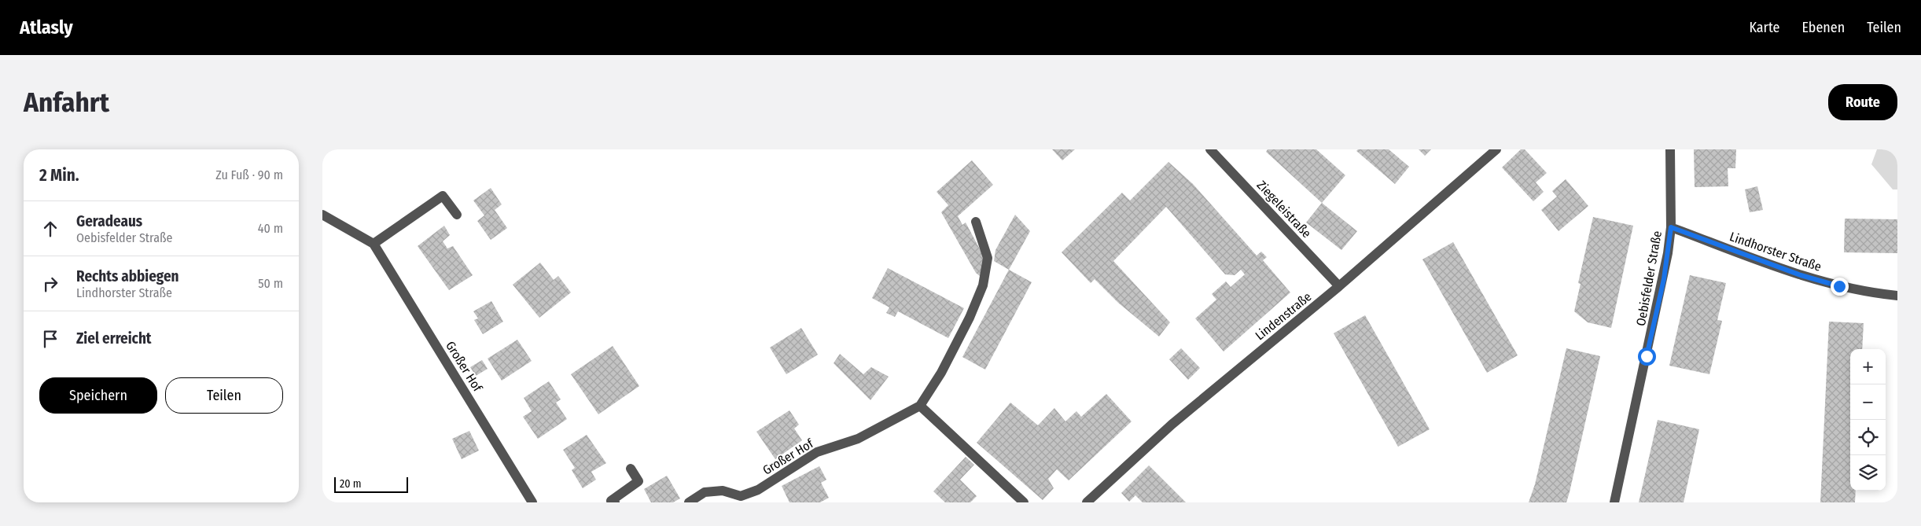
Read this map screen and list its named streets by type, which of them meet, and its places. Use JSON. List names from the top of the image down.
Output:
{
  "streets": {
    "street": [
      "Ziegeleistraße",
      "Lindhorster Straße",
      "Oebisfelder Straße",
      "Lindenstraße",
      "Großer Hof"
    ]
  },
  "crossings": [
    ["Ziegeleistraße", "Lindenstraße"],
    ["Lindhorster Straße", "Oebisfelder Straße"]
  ],
  "scale_bar": "20 m",
  "page": {
    "header": "Atlasly",
    "nav": ["Karte", "Ebenen", "Teilen"],
    "buttons": [
      "Route",
      ["Speichern", "Teilen"]
    ],
    "title": "Anfahrt",
    "heading": ["2 Min.", "Zu Fuß · 90 m"],
    "list": [
      ["Geradeaus", "Oebisfelder Straße", "40 m"],
      ["Rechts abbiegen", "Lindhorster Straße", "50 m"],
      "Ziel erreicht"
    ],
    "map_buttons": ["+", "−"],
    "scale": "20 m"
  }
}
